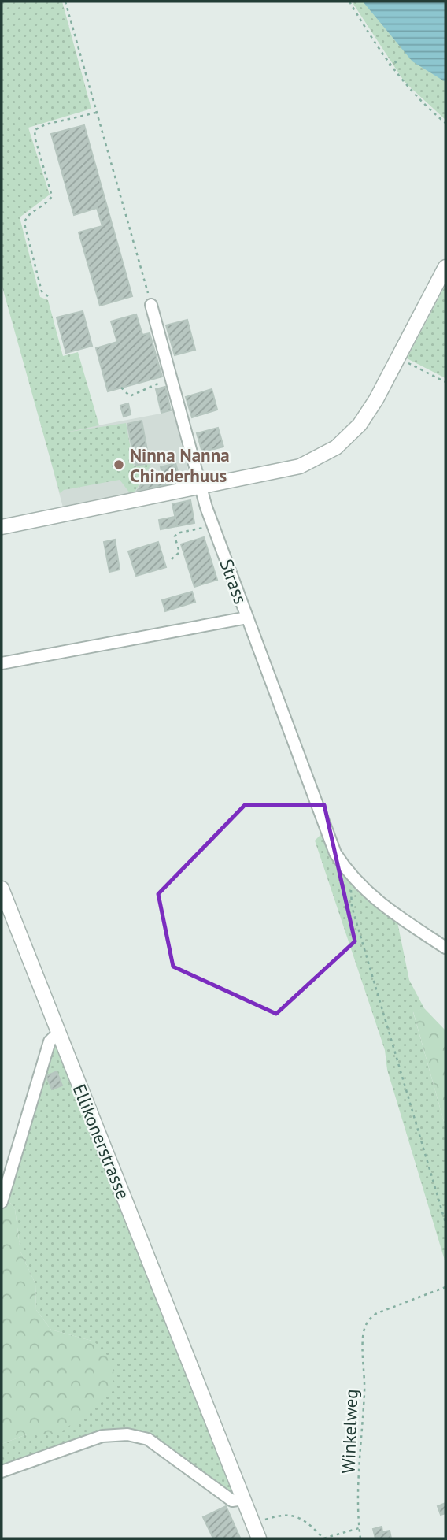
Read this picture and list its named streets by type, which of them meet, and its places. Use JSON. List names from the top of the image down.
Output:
{
  "streets": {
    "street": ["Strass", "Ellikonerstrasse"],
    "path": ["Winkelweg"]
  },
  "places": ["Ninna Nanna Chinderhuus"]
}
